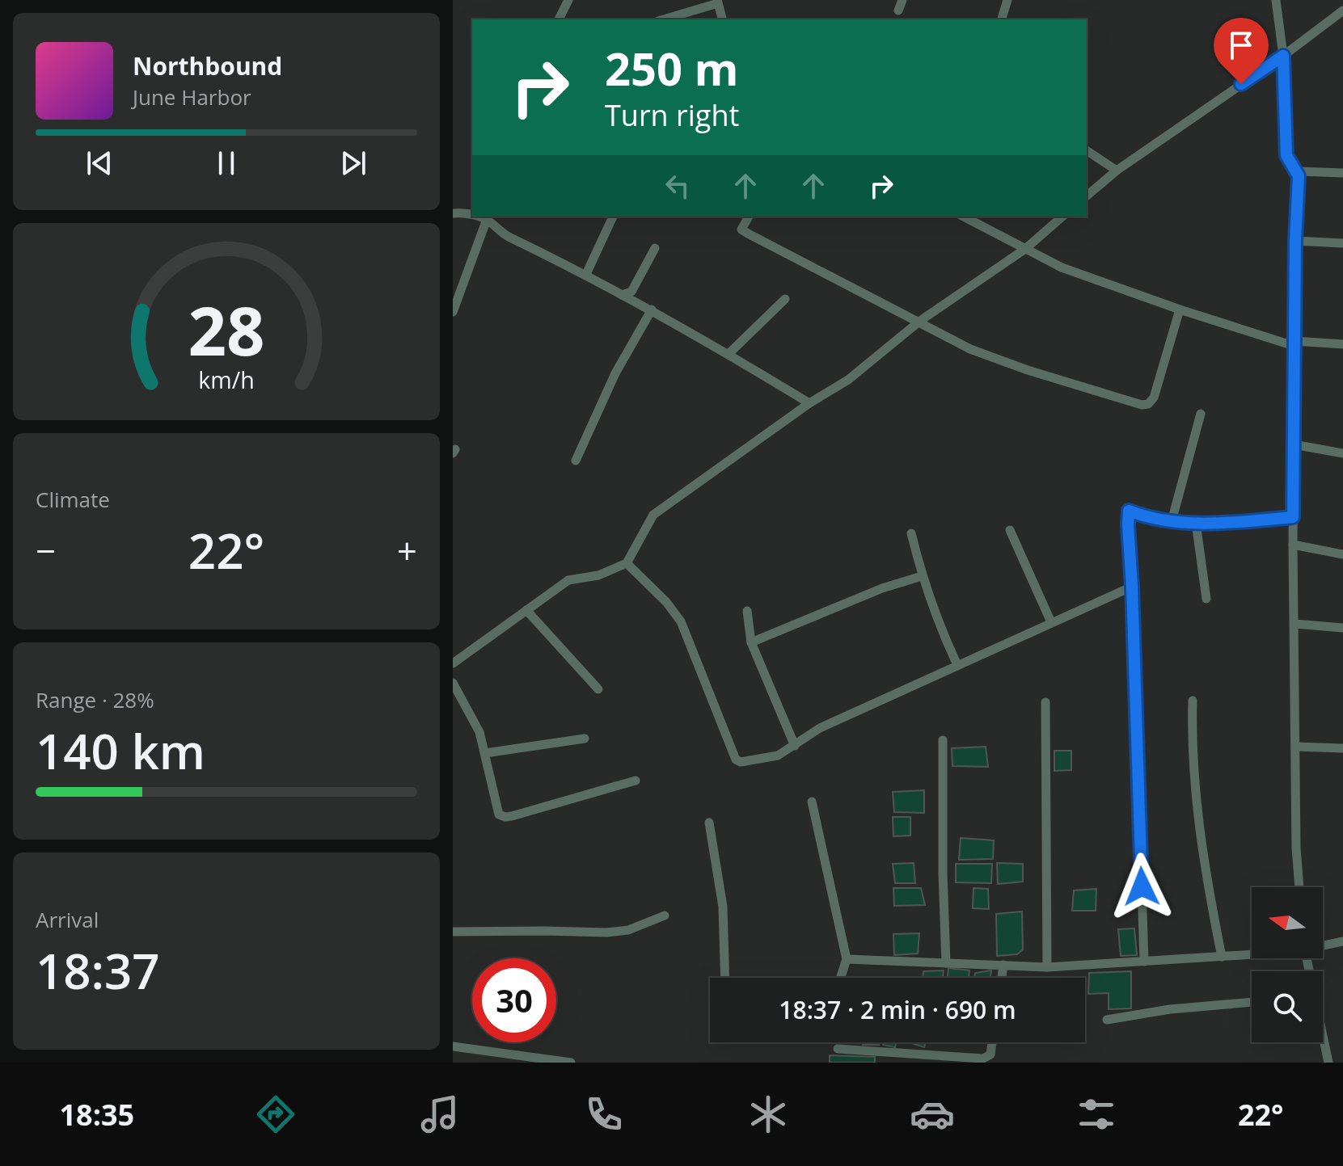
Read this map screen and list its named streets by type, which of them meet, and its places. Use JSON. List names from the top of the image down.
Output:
{
  "north": "left",
  "page": {
    "turn": ["250 m", "Turn right"],
    "song": ["Northbound", "June Harbor"],
    "tile": [
      "Climate",
      ["Range · 28%", "140 km"],
      ["Arrival", "18:37"]
    ],
    "heat": ["−", "22°", "+"],
    "limit": "30",
    "trip": "18:37 · 2 min · 690 m",
    "tabs": ["18:35", "22°"],
    "gauge": ["28", "km/h"]
  }
}
